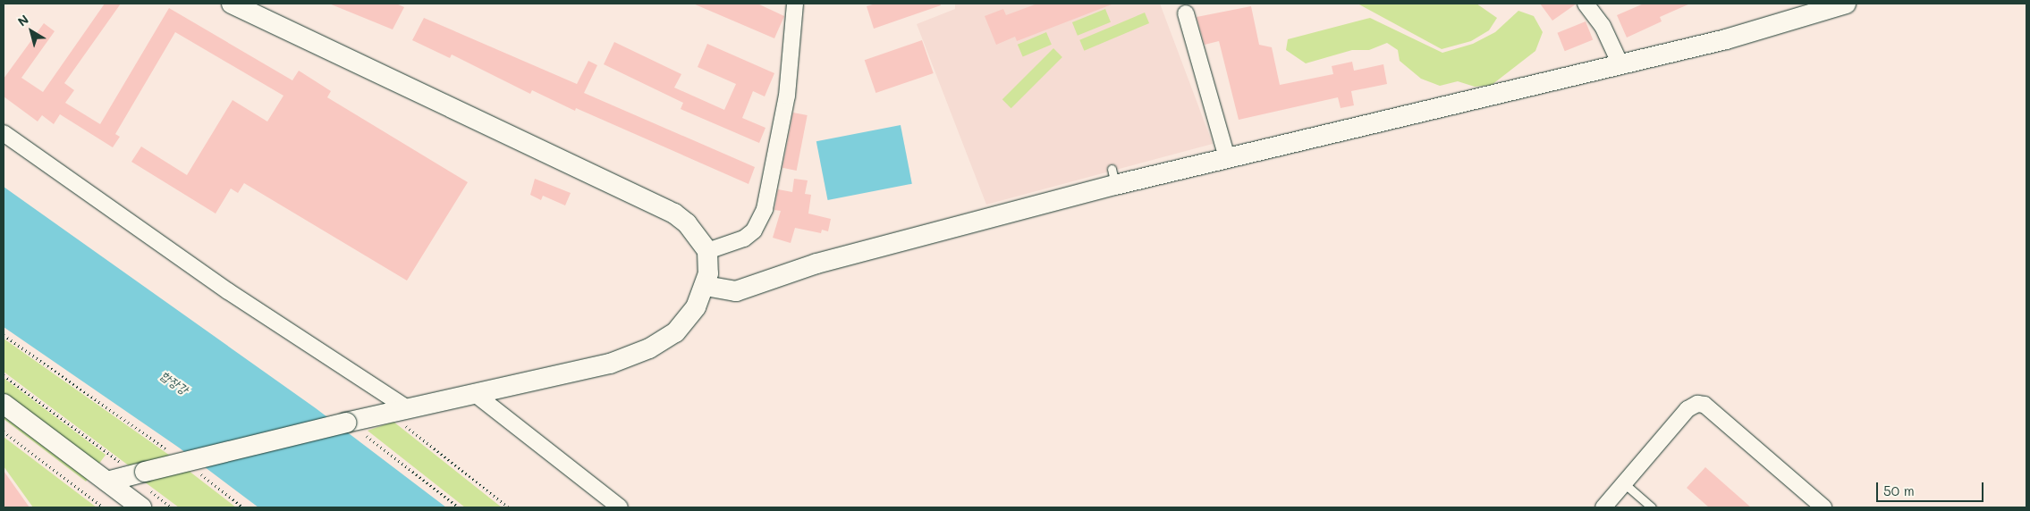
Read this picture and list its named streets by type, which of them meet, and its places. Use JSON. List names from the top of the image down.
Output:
{
  "water": ["합장강"],
  "scale_bar": "50 m",
  "north": "top left"
}
